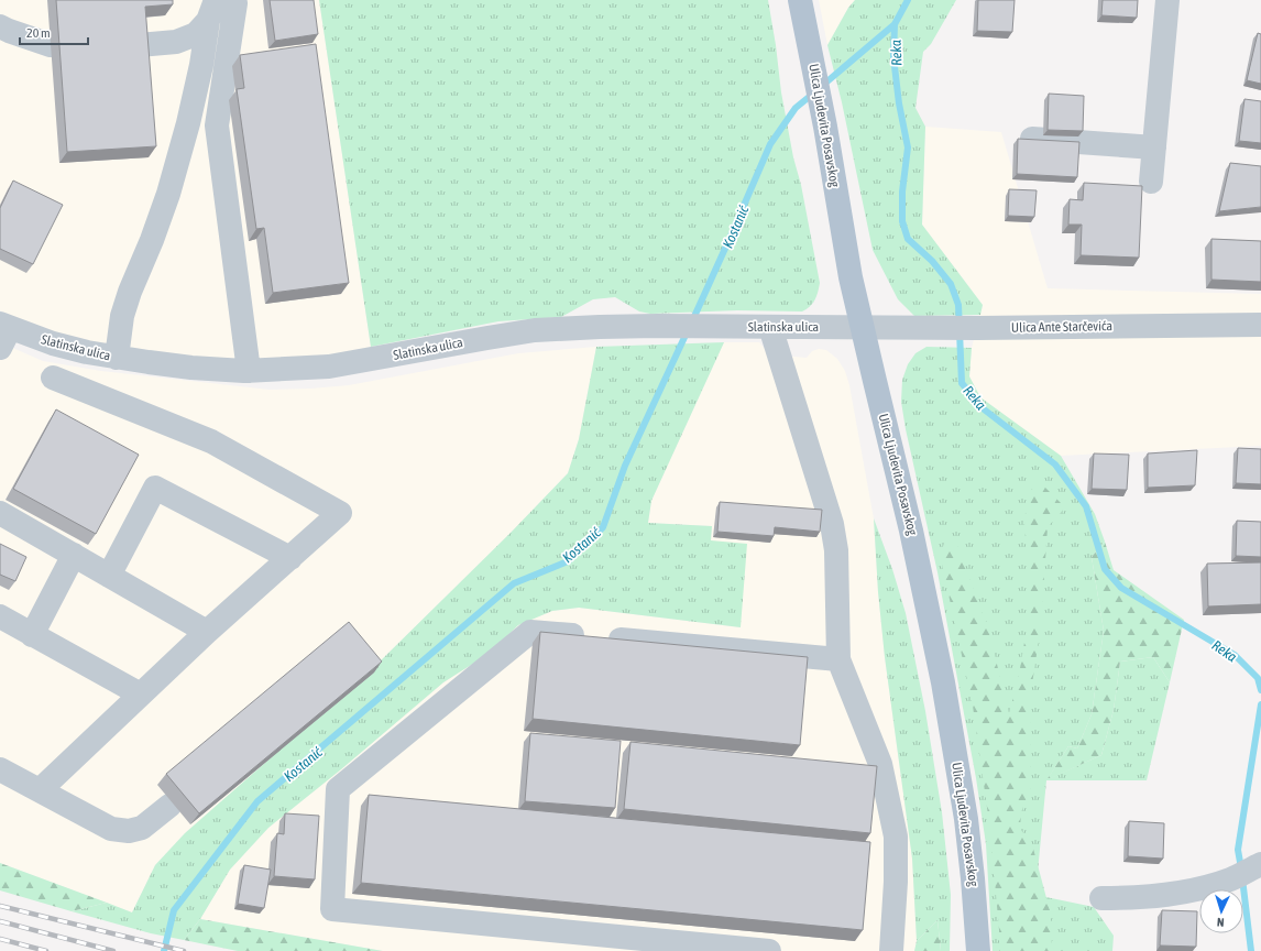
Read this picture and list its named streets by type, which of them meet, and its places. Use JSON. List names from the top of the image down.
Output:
{
  "streets": {
    "main road": ["Ulica Ljudevita Posavskog"],
    "street": ["Slatinska ulica", "Ulica Ante Starčevića"]
  },
  "crossings": [
    ["Ulica Ljudevita Posavskog", "Slatinska ulica"],
    ["Ulica Ljudevita Posavskog", "Ulica Ante Starčevića"],
    ["Slatinska ulica", "Ulica Ante Starčevića"]
  ],
  "water": ["Reka", "Kostanić"],
  "scale_bar": "20 m",
  "north": "bottom"
}
